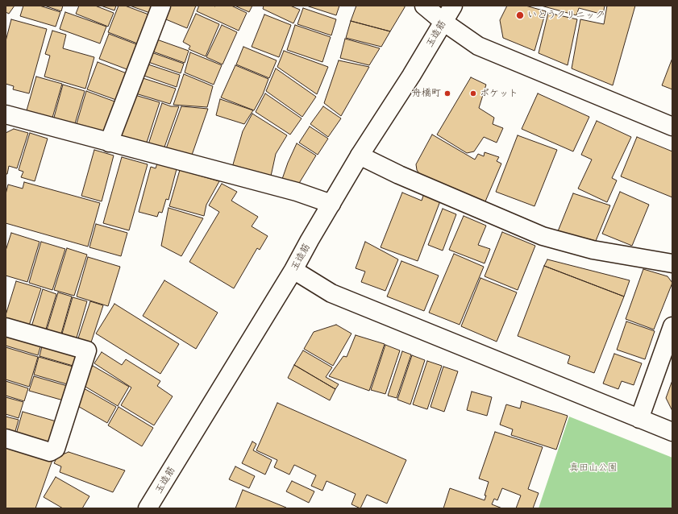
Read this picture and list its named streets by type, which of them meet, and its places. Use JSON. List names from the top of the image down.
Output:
{
  "streets": {
    "street": ["玉造筋"]
  },
  "parks": ["真田山公園"],
  "places": ["いとうクリニック", "舟橋町", "ポケット"]
}
